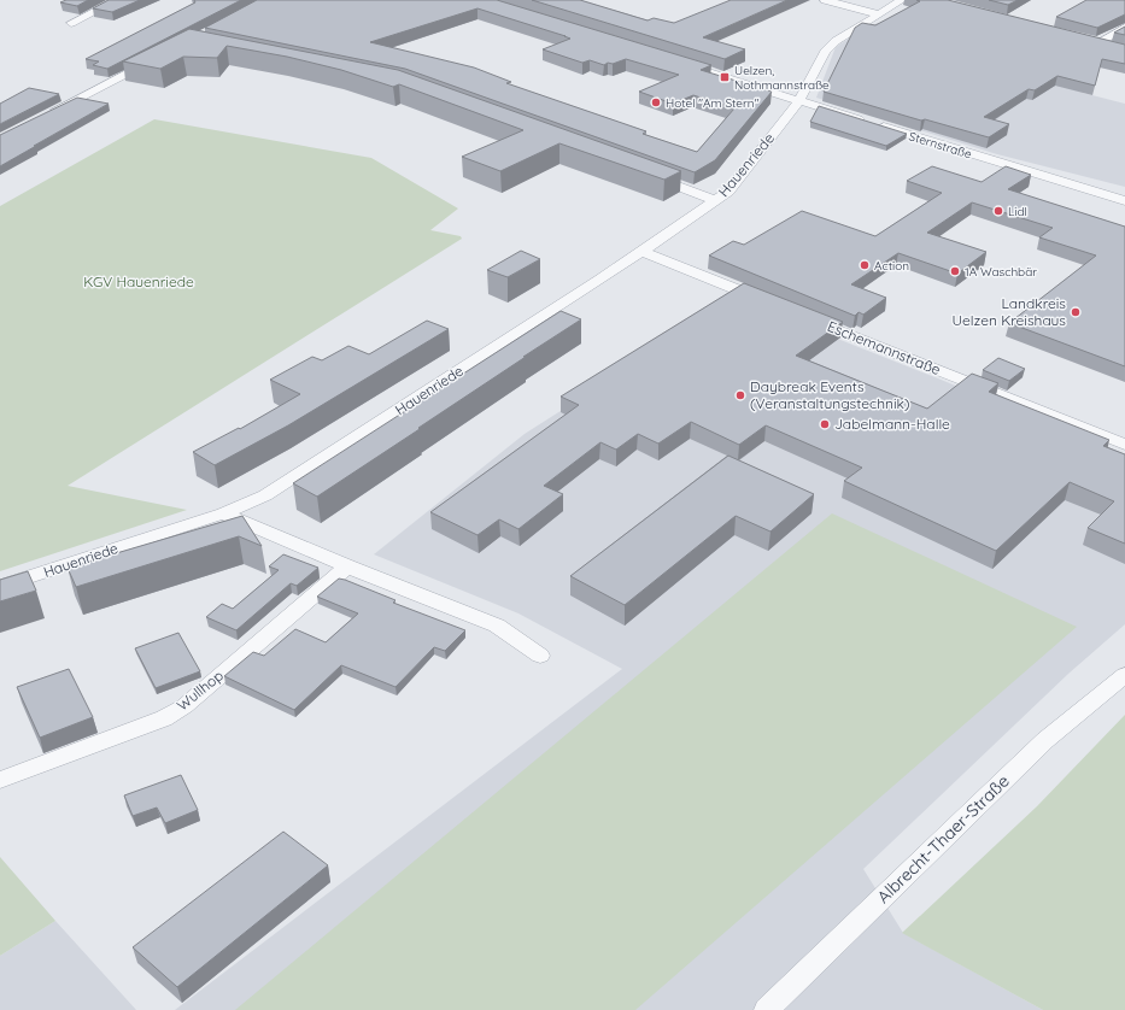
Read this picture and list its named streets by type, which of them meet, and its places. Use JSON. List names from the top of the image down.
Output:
{
  "streets": {
    "street": [
      "Sternstraße",
      "Hauenriede",
      "Eschemannstraße",
      "Wullhop",
      "Albrecht-Thaer-Straße"
    ]
  },
  "crossings": [
    ["Sternstraße", "Hauenriede"]
  ],
  "parks": ["KGV Hauenriede"],
  "places": {
    "transit": ["Uelzen, Nothmannstraße"],
    "other": [
      "Hotel \"Am Stern\"",
      "Lidl",
      "Action",
      "1A Waschbär",
      "Landkreis Uelzen Kreishaus",
      "Daybreak Events (Veranstaltungstechnik)",
      "Jabelmann-Halle"
    ]
  }
}
